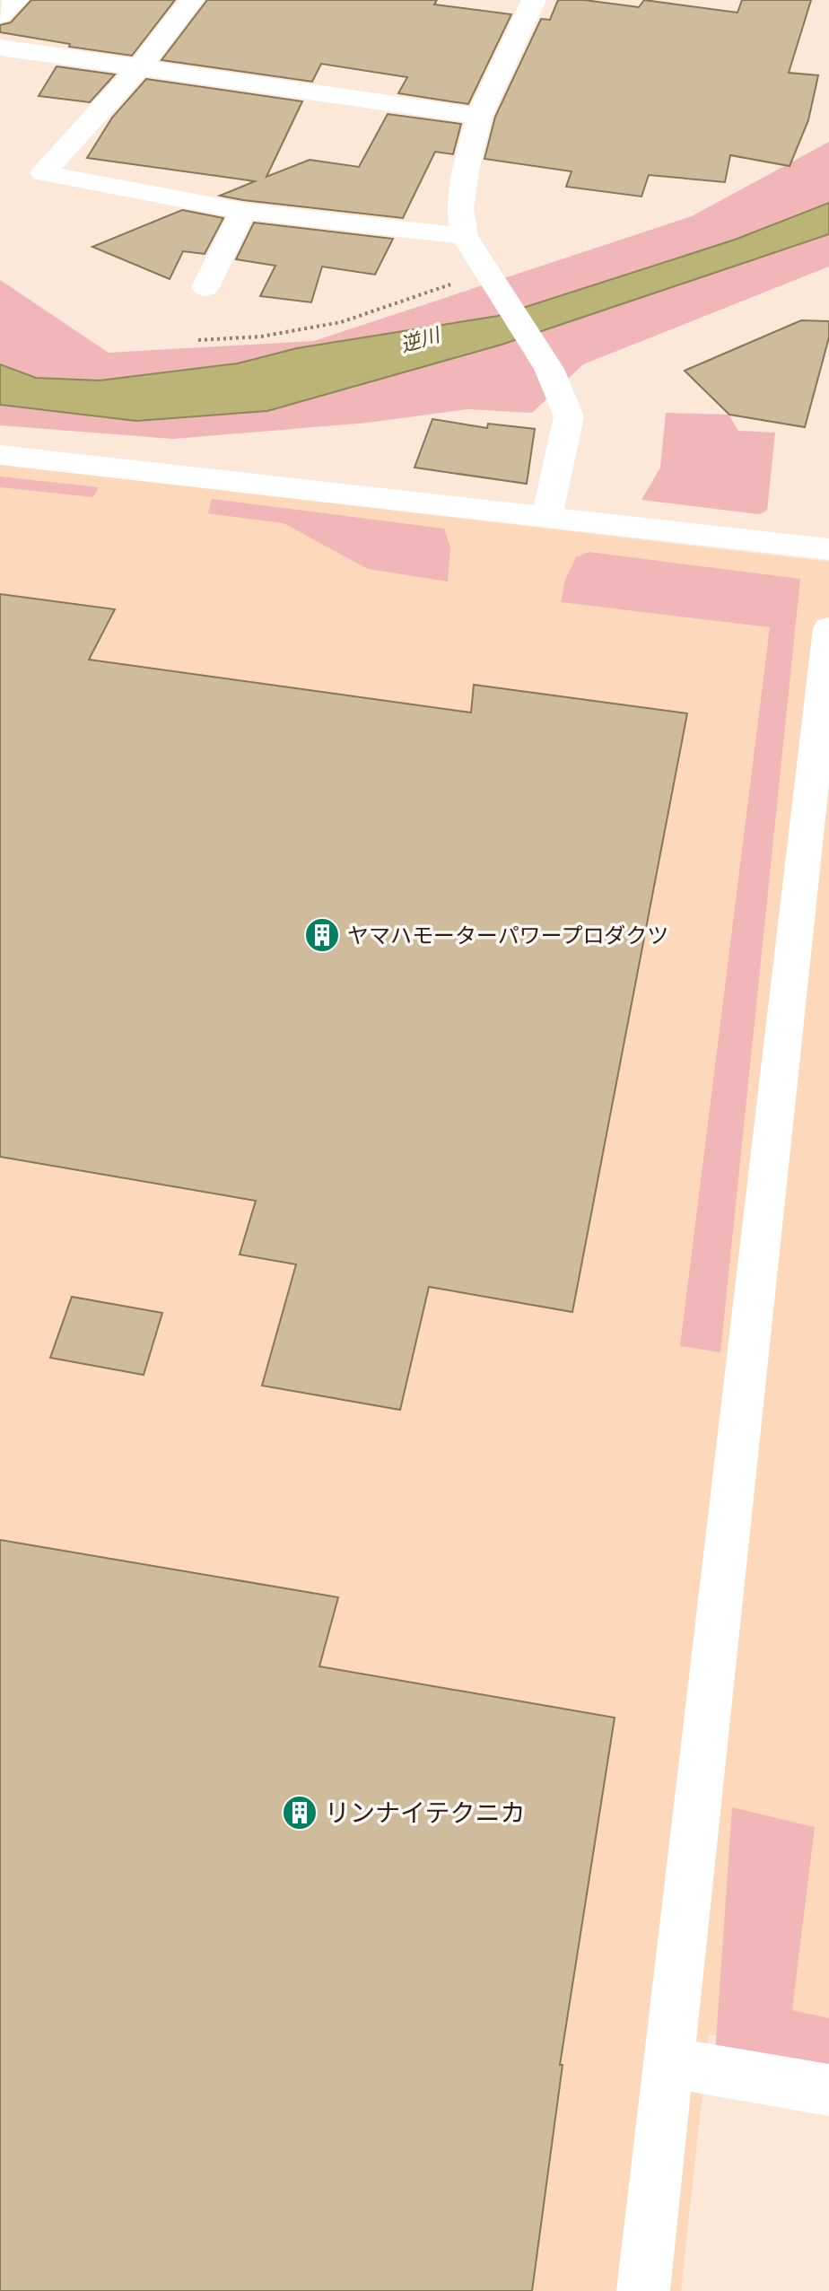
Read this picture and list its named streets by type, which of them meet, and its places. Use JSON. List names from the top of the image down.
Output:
{
  "water": ["逆川"],
  "places": {
    "building": ["ヤマハモーターパワープロダクツ", "リンナイテクニカ"]
  }
}
